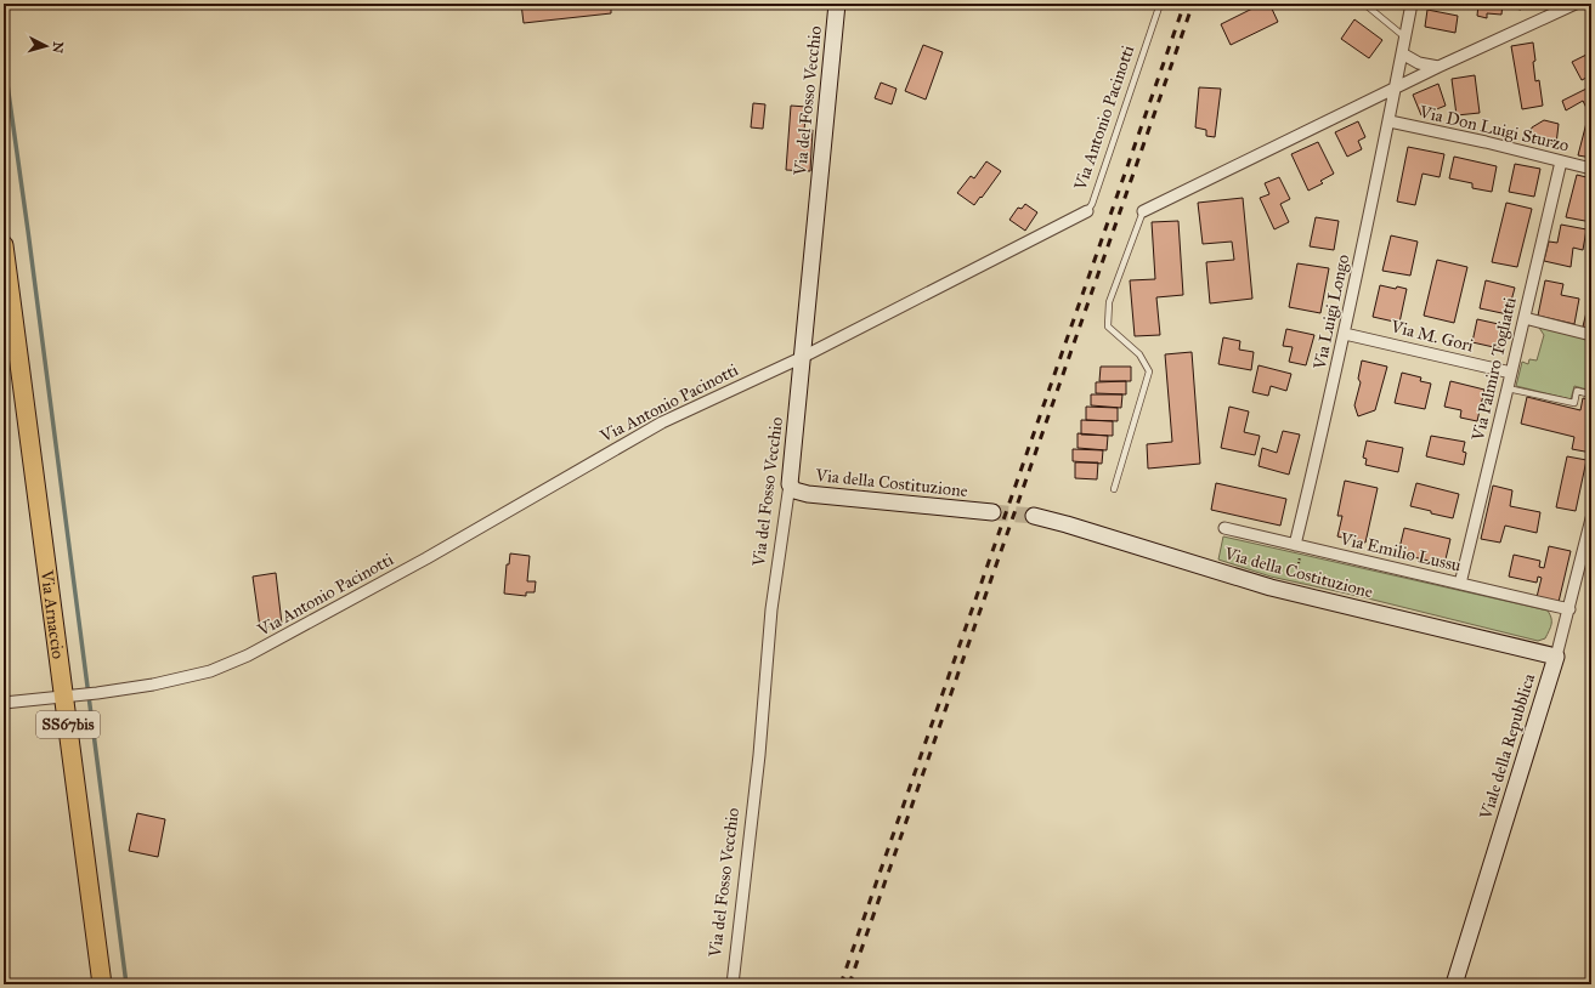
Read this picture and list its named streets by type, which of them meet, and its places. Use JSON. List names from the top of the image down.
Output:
{
  "streets": {
    "main road": ["Via Arnaccio", "SS67bis"],
    "street": [
      "Via del Fosso Vecchio",
      "Via Antonio Pacinotti",
      "Via Don Luigi Sturzo",
      "Via Luigi Longo",
      "Via M. Gori",
      "Via Palmiro Togliatti",
      "Via della Costituzione",
      "Via Emilio Lussu",
      "Viale della Repubblica"
    ]
  },
  "crossings": [
    ["Via del Fosso Vecchio", "Via Antonio Pacinotti"],
    ["Via del Fosso Vecchio", "Via della Costituzione"],
    ["Via Antonio Pacinotti", "Via Arnaccio"],
    ["Via Don Luigi Sturzo", "Via Luigi Longo"],
    ["Via Don Luigi Sturzo", "Via Palmiro Togliatti"],
    ["Via Luigi Longo", "Via M. Gori"],
    ["Via Luigi Longo", "Via Emilio Lussu"],
    ["Via M. Gori", "Via Palmiro Togliatti"],
    ["Via Palmiro Togliatti", "Via Emilio Lussu"],
    ["Via della Costituzione", "Viale della Repubblica"],
    ["Via Emilio Lussu", "Viale della Repubblica"]
  ],
  "north": "right"
}
